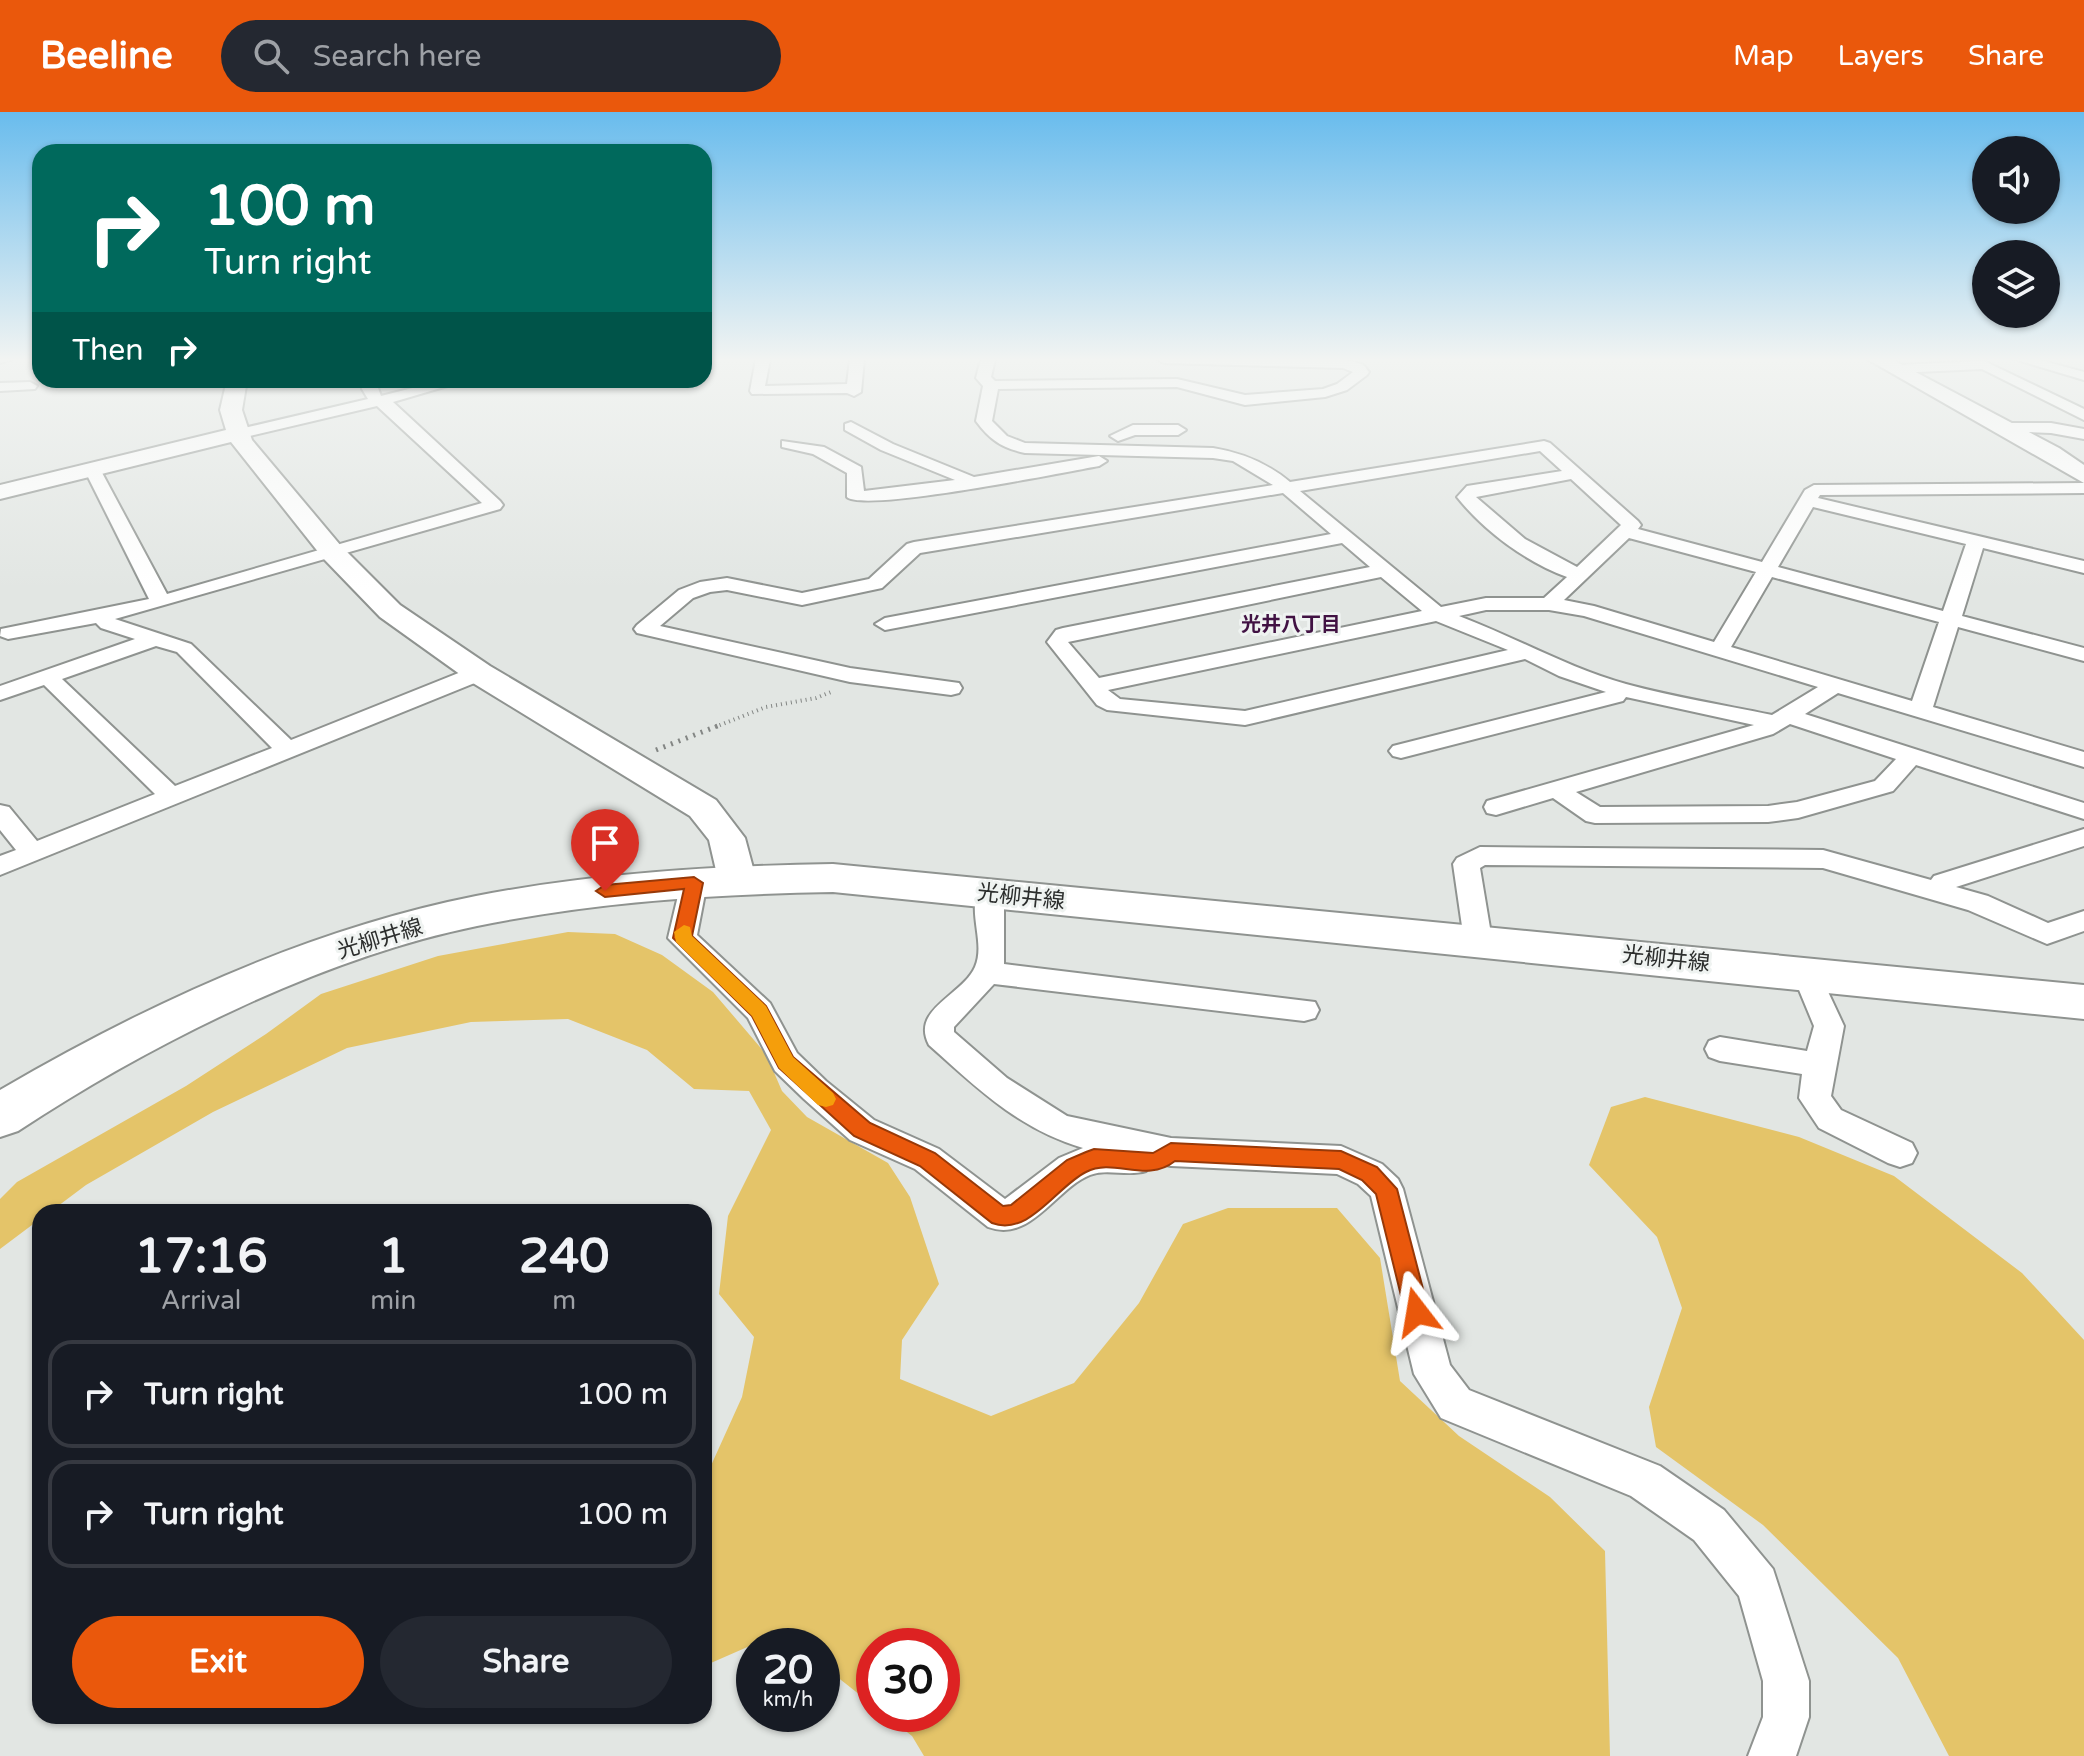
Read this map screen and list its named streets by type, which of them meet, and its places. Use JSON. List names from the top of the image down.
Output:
{
  "streets": {
    "main road": ["光柳井線"]
  },
  "districts": ["光井八丁目"],
  "page": {
    "header": "Beeline",
    "search": "Search here",
    "nav": ["Map", "Layers", "Share"],
    "turn": ["100 m", "Turn right"],
    "then": "Then",
    "eta": [
      "17:16",
      "Arrival",
      "1",
      "min",
      "240",
      "m"
    ],
    "list": [
      {
        "name": "Turn right",
        "value": "100 m"
      },
      {
        "name": "Turn right",
        "value": "100 m"
      }
    ],
    "buttons": ["Exit", "Share"],
    "speed": "20 km/h",
    "limit": "30"
  }
}
